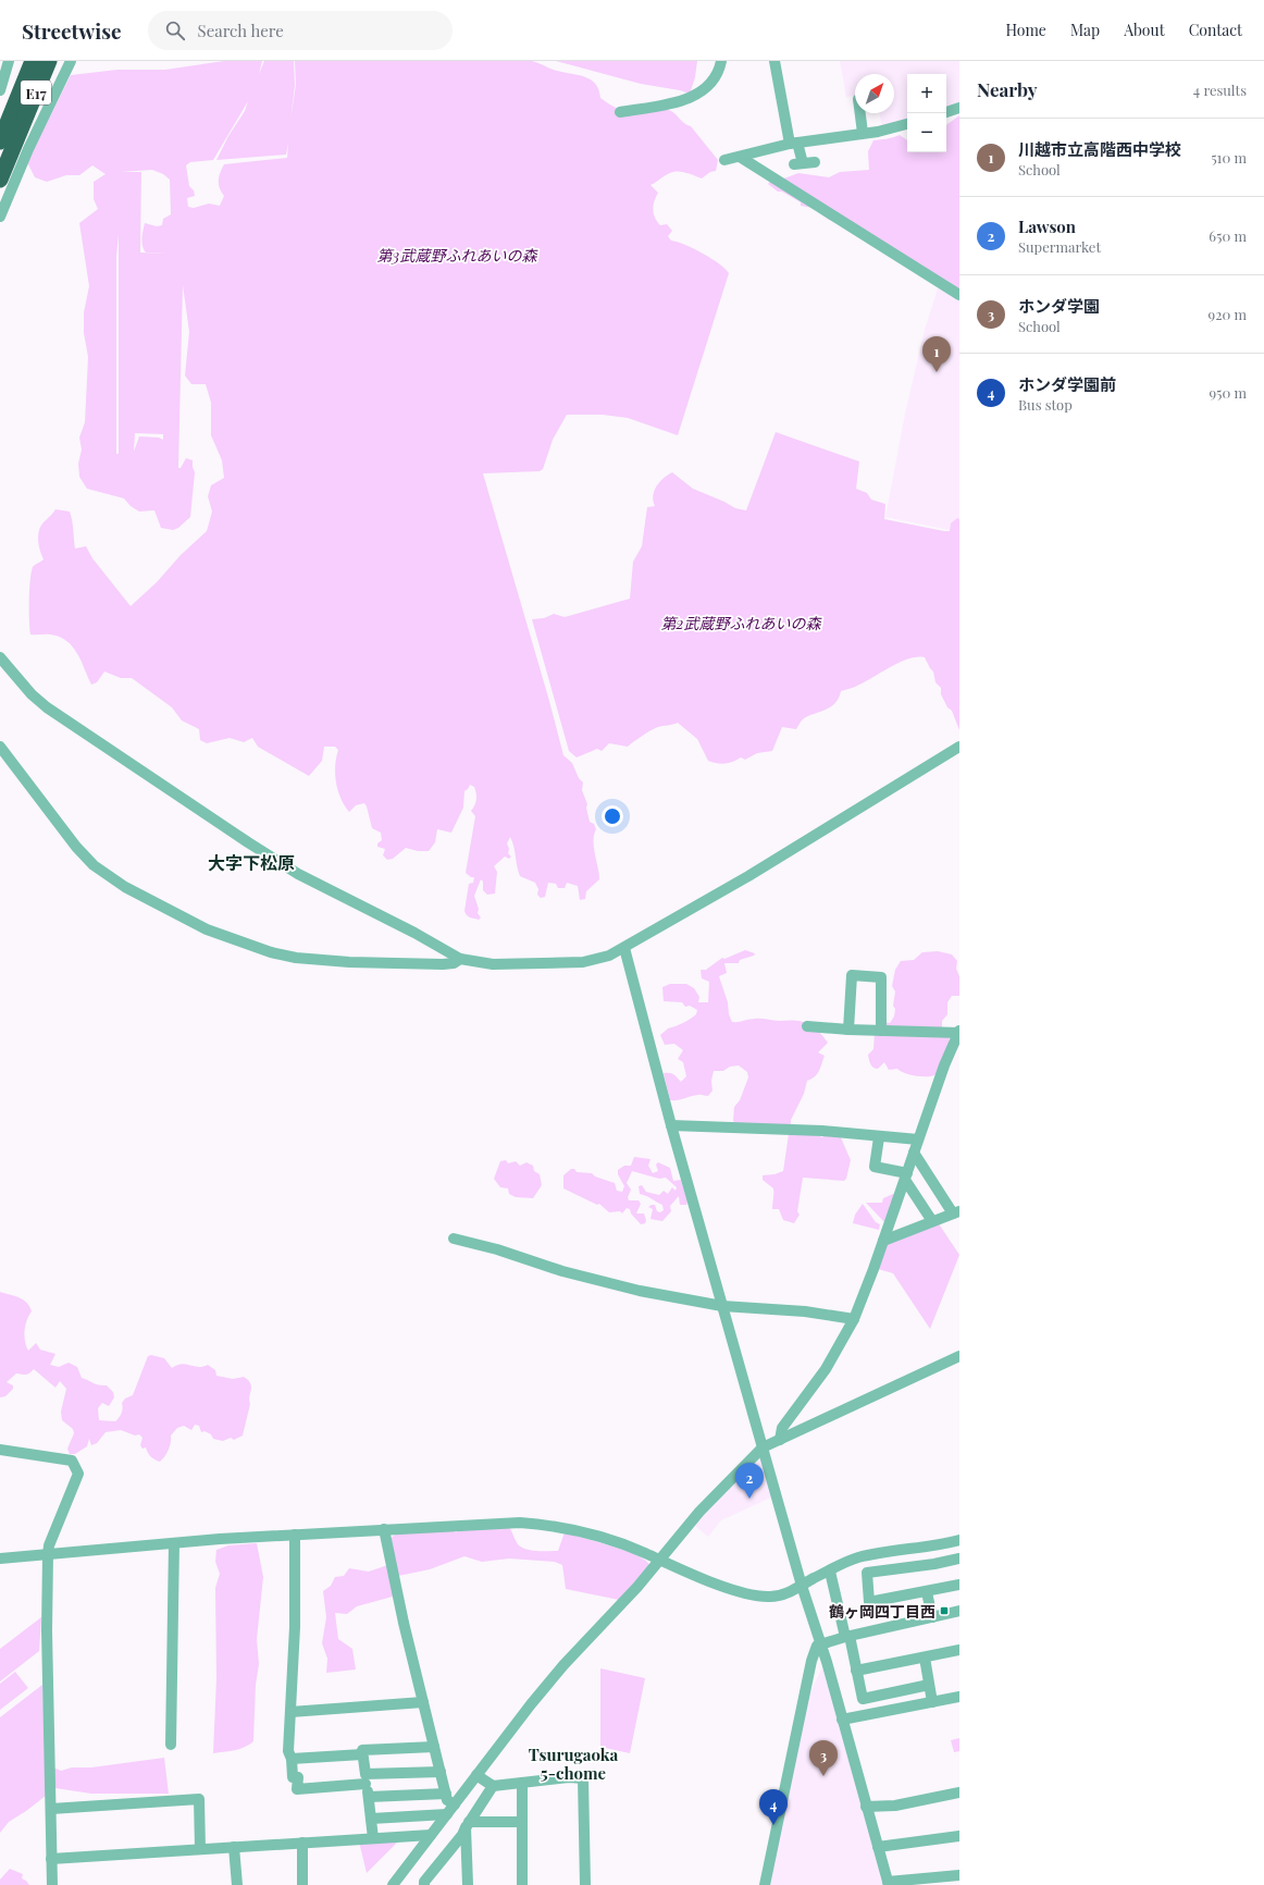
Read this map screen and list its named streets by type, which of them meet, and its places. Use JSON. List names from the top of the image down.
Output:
{
  "streets": {
    "highway": ["E17"]
  },
  "districts": ["大字下松原", "Tsurugaoka 5-chome"],
  "parks": ["第3武蔵野ふれあいの森", "第2武蔵野ふれあいの森"],
  "places": {
    "transit": ["鶴ヶ岡四丁目西"]
  },
  "north": "top right",
  "page": {
    "header": "Streetwise",
    "search": "Search here",
    "nav": [
      "Home",
      "Map",
      "About",
      "Contact"
    ],
    "heading": ["Nearby", "4 results"],
    "map_buttons": ["+", "−"],
    "list": [
      {
        "mark": "1",
        "name": "川越市立高階西中学校",
        "note": "School",
        "value": "510 m"
      },
      {
        "mark": "2",
        "name": "Lawson",
        "note": "Supermarket",
        "value": "650 m"
      },
      {
        "mark": "3",
        "name": "ホンダ学園",
        "note": "School",
        "value": "920 m"
      },
      {
        "mark": "4",
        "name": "ホンダ学園前",
        "note": "Bus stop",
        "value": "950 m"
      }
    ],
    "pins": [
      "1",
      "2",
      "3",
      "4"
    ]
  }
}
